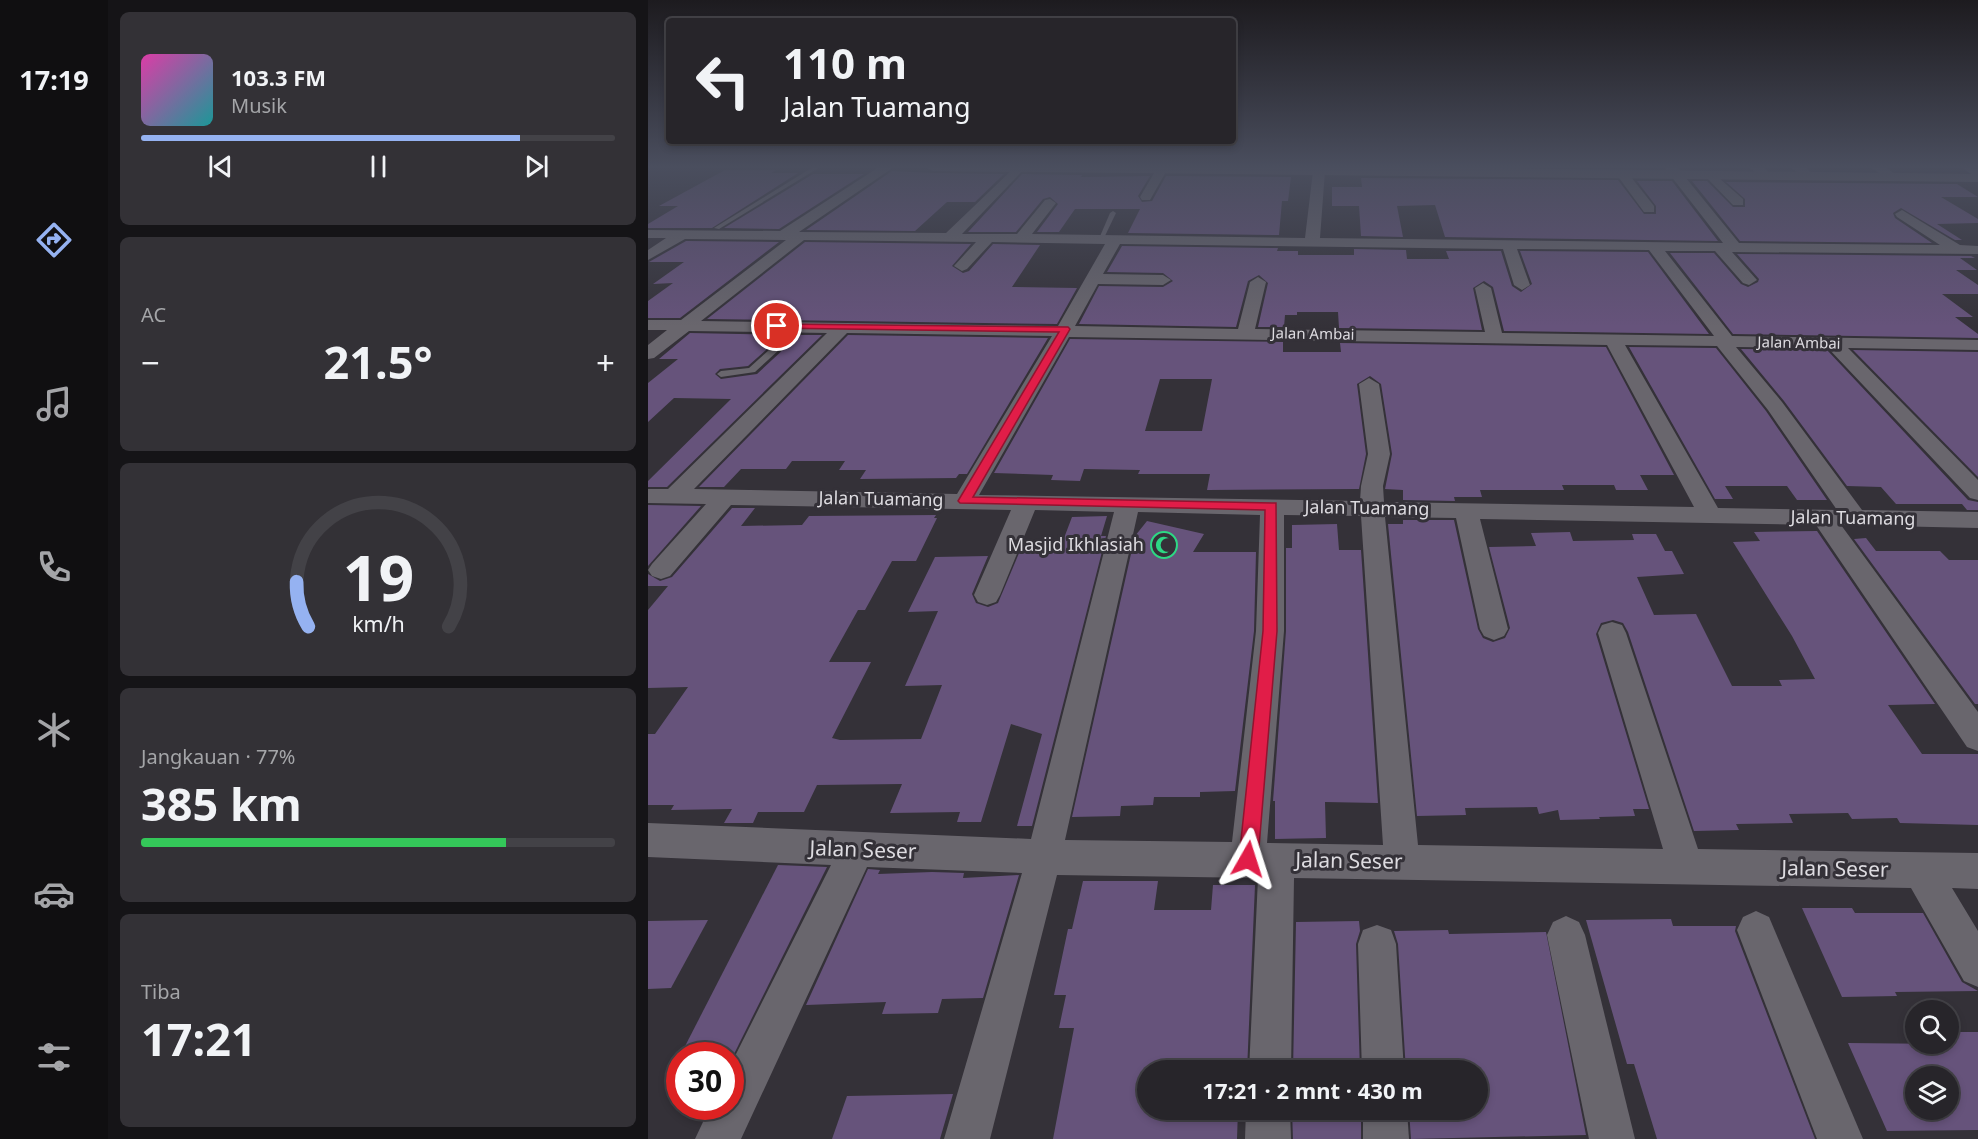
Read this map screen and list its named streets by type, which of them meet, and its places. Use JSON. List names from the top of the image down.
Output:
{
  "streets": {
    "street": ["Jalan Ambai", "Jalan Tuamang", "Jalan Seser"]
  },
  "places": {
    "mosque": ["Masjid Ikhlasiah"]
  },
  "page": {
    "tabs": "17:19",
    "turn": ["110 m", "Jalan Tuamang"],
    "song": ["103.3 FM", "Musik"],
    "tile": [
      "AC",
      ["Jangkauan · 77%", "385 km"],
      ["Tiba", "17:21"]
    ],
    "heat": ["−", "21.5°", "+"],
    "limit": "30",
    "trip": "17:21 · 2 mnt · 430 m",
    "gauge": ["19", "km/h"]
  }
}
